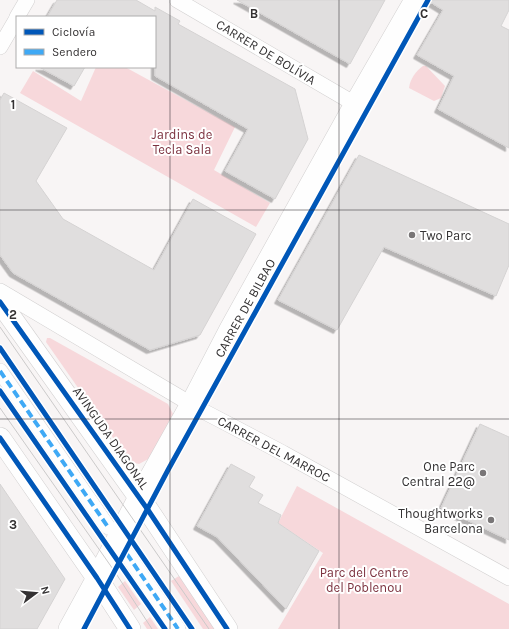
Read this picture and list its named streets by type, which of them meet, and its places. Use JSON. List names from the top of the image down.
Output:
{
  "streets": {
    "main road": ["CARRER DE BILBAO", "AVINGUDA DIAGONAL"],
    "street": ["CARRER DE BOLÍVIA", "CARRER DEL MARROC"]
  },
  "crossings": [
    ["CARRER DE BOLÍVIA", "CARRER DE BILBAO"],
    ["CARRER DE BILBAO", "AVINGUDA DIAGONAL"],
    ["CARRER DE BILBAO", "CARRER DEL MARROC"]
  ],
  "parks": ["Jardins de Tecla Sala", "Parc del Centre del Poblenou"],
  "places": ["Two Parc", "One Parc Central 22@", "Thoughtworks Barcelona"],
  "legend": ["Ciclovía", "Sendero"],
  "north": "right",
  "grid": {
    "columns": ["B", "C"],
    "rows": ["1", "2", "3"]
  }
}
